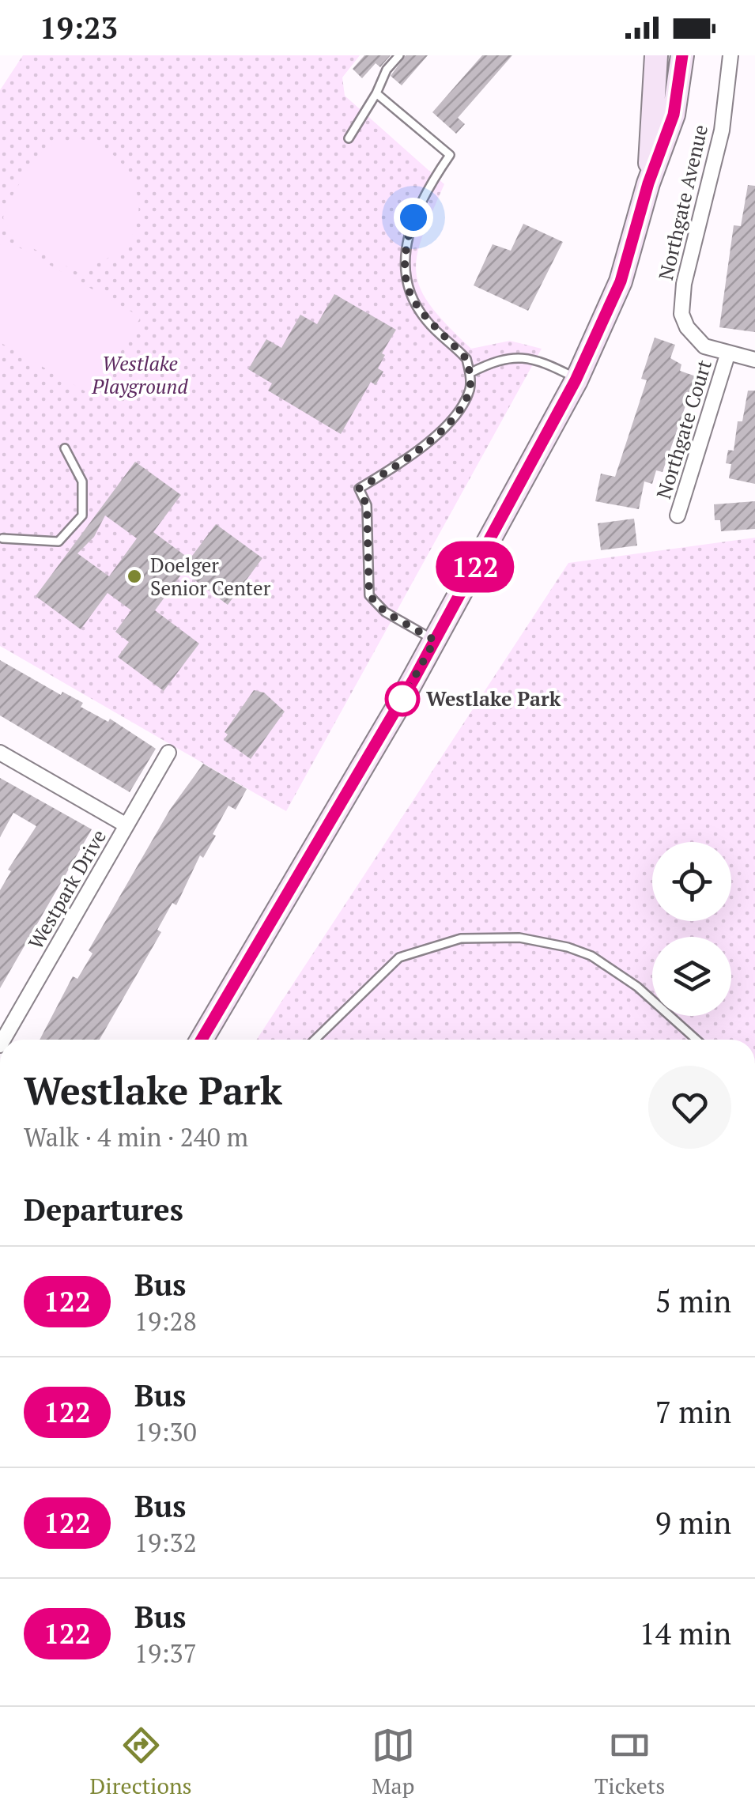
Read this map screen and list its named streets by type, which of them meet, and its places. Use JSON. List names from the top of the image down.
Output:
{
  "streets": {
    "street": ["Northgate Avenue", "Northgate Court", "Westpark Drive"]
  },
  "crossings": [
    ["Northgate Avenue", "Northgate Court"]
  ],
  "parks": ["Westlake Playground"],
  "places": ["Doelger Senior Center", "Westlake Park"],
  "lines": ["bus line 122"],
  "page": {
    "status": "19:23",
    "on_map": "122",
    "heading": [
      ["Westlake Park", "Walk · 4 min · 240 m"],
      "Departures"
    ],
    "list": [
      {
        "mark": "122",
        "name": "Bus",
        "note": "19:28",
        "value": "5 min"
      },
      {
        "mark": "122",
        "name": "Bus",
        "note": "19:30",
        "value": "7 min"
      },
      {
        "mark": "122",
        "name": "Bus",
        "note": "19:32",
        "value": "9 min"
      },
      {
        "mark": "122",
        "name": "Bus",
        "note": "19:37",
        "value": "14 min"
      }
    ],
    "tabs": ["Directions", "Map", "Tickets"]
  }
}
